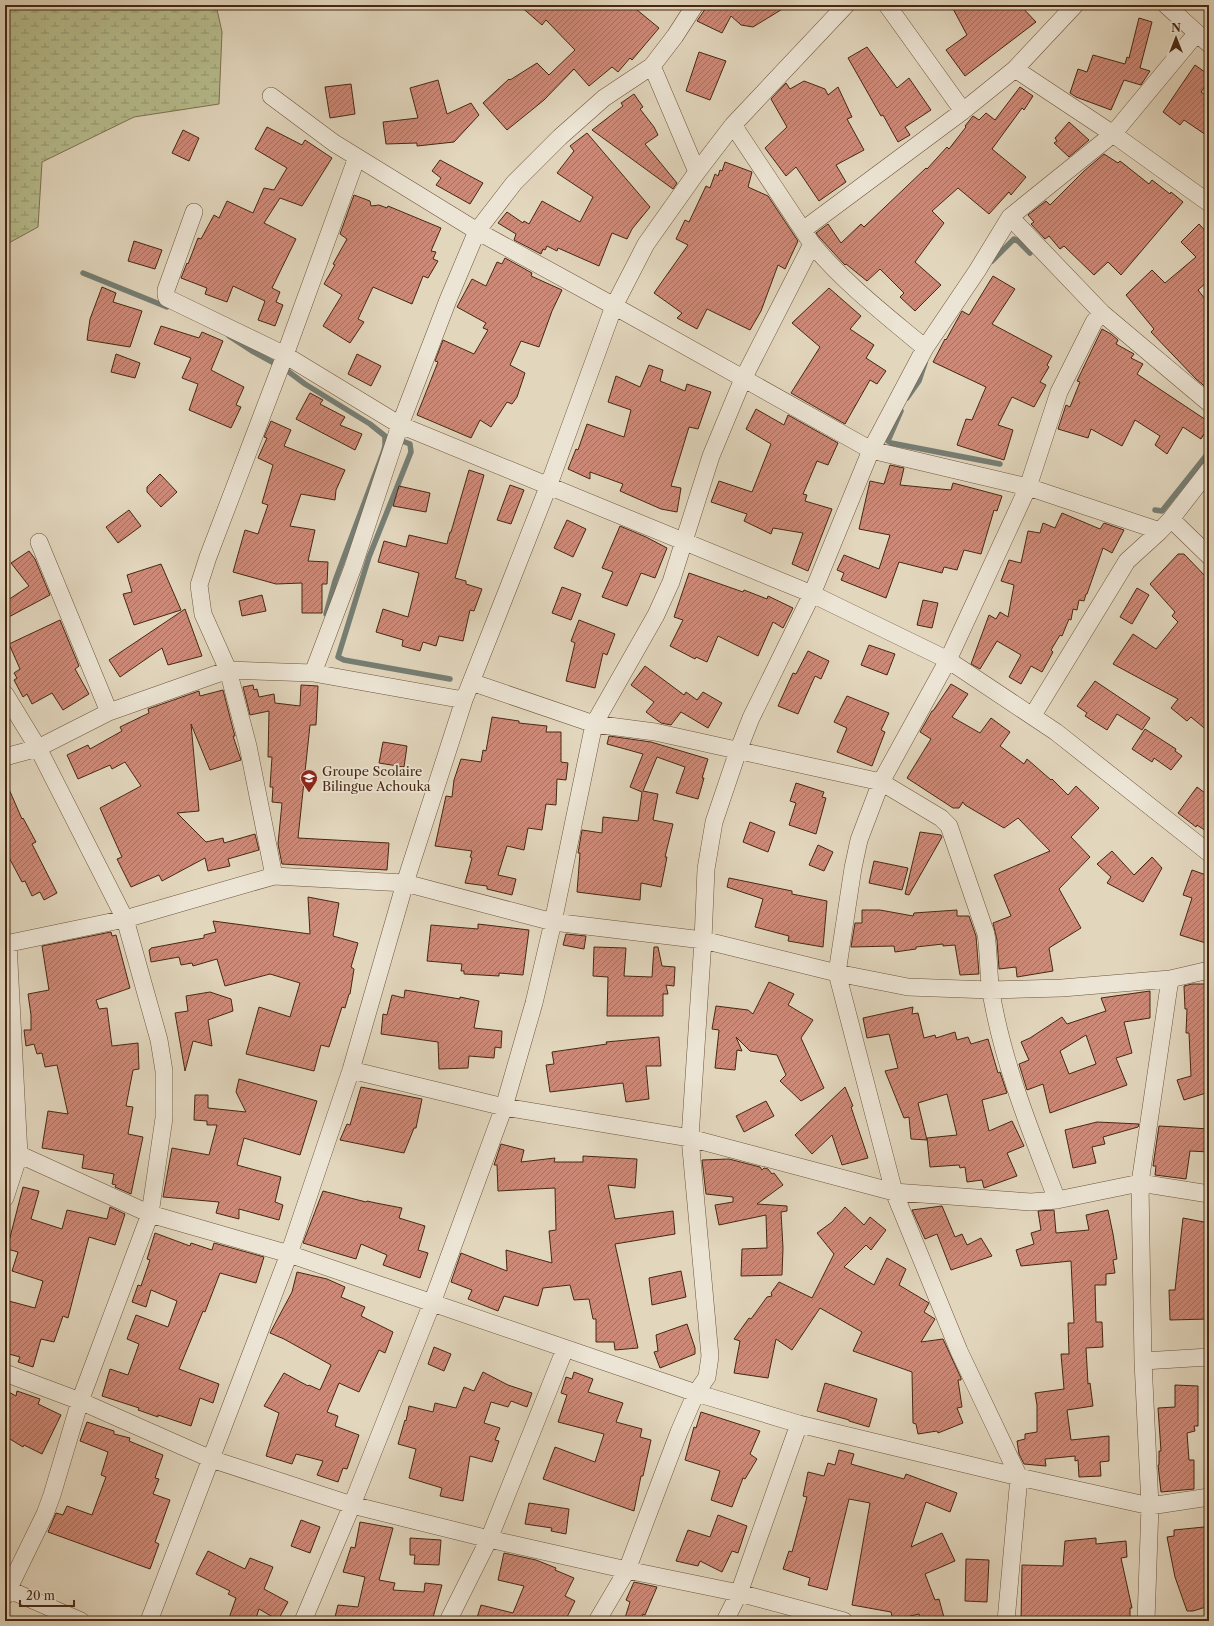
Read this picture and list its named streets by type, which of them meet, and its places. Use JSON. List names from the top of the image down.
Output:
{
  "places": {
    "school or university": ["Groupe Scolaire Bilingue Achouka"]
  },
  "scale_bar": "20 m",
  "north": "top"
}
